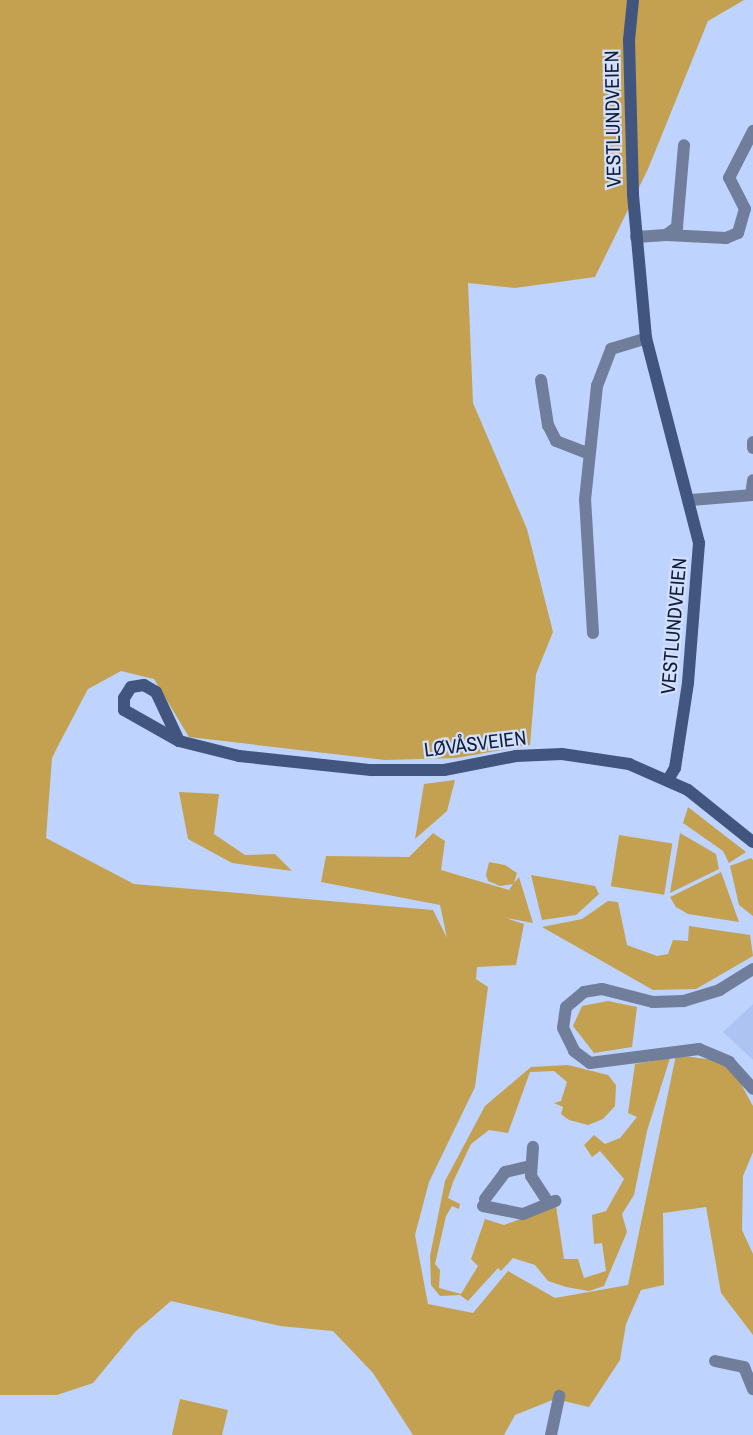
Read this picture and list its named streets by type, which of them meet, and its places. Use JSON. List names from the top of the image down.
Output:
{
  "streets": {
    "main road": ["VESTLUNDVEIEN", "LØVÅSVEIEN"]
  },
  "crossings": [
    ["VESTLUNDVEIEN", "LØVÅSVEIEN"]
  ]
}
